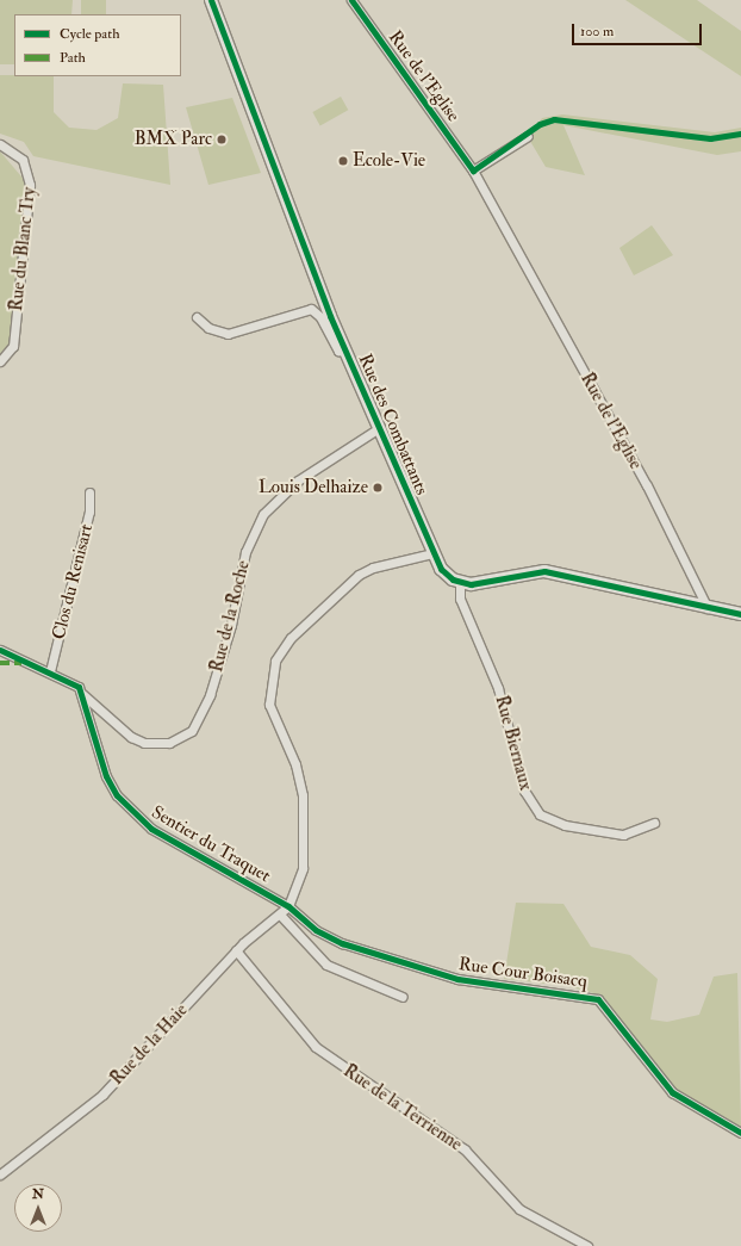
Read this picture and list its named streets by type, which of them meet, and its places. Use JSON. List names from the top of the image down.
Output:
{
  "streets": {
    "street": [
      "Rue de l'Eglise",
      "Rue du Blanc Try",
      "Rue des Combattants",
      "Clos du Renisart",
      "Rue de la Roche",
      "Rue Biernaux",
      "Sentier du Traquet",
      "Rue Cour Boisacq",
      "Rue de la Haie",
      "Rue de la Terrienne"
    ]
  },
  "crossings": [
    ["Rue des Combattants", "Rue de la Roche"],
    ["Rue des Combattants", "Rue Biernaux"],
    ["Clos du Renisart", "Sentier du Traquet"],
    ["Rue de la Roche", "Sentier du Traquet"],
    ["Sentier du Traquet", "Rue Cour Boisacq"],
    ["Sentier du Traquet", "Rue de la Haie"],
    ["Rue Cour Boisacq", "Rue de la Haie"],
    ["Rue de la Haie", "Rue de la Terrienne"]
  ],
  "places": ["BMX Parc", "Ecole-Vie", "Louis Delhaize"],
  "legend": ["Cycle path", "Path"],
  "scale_bar": "100 m",
  "north": "top"
}
